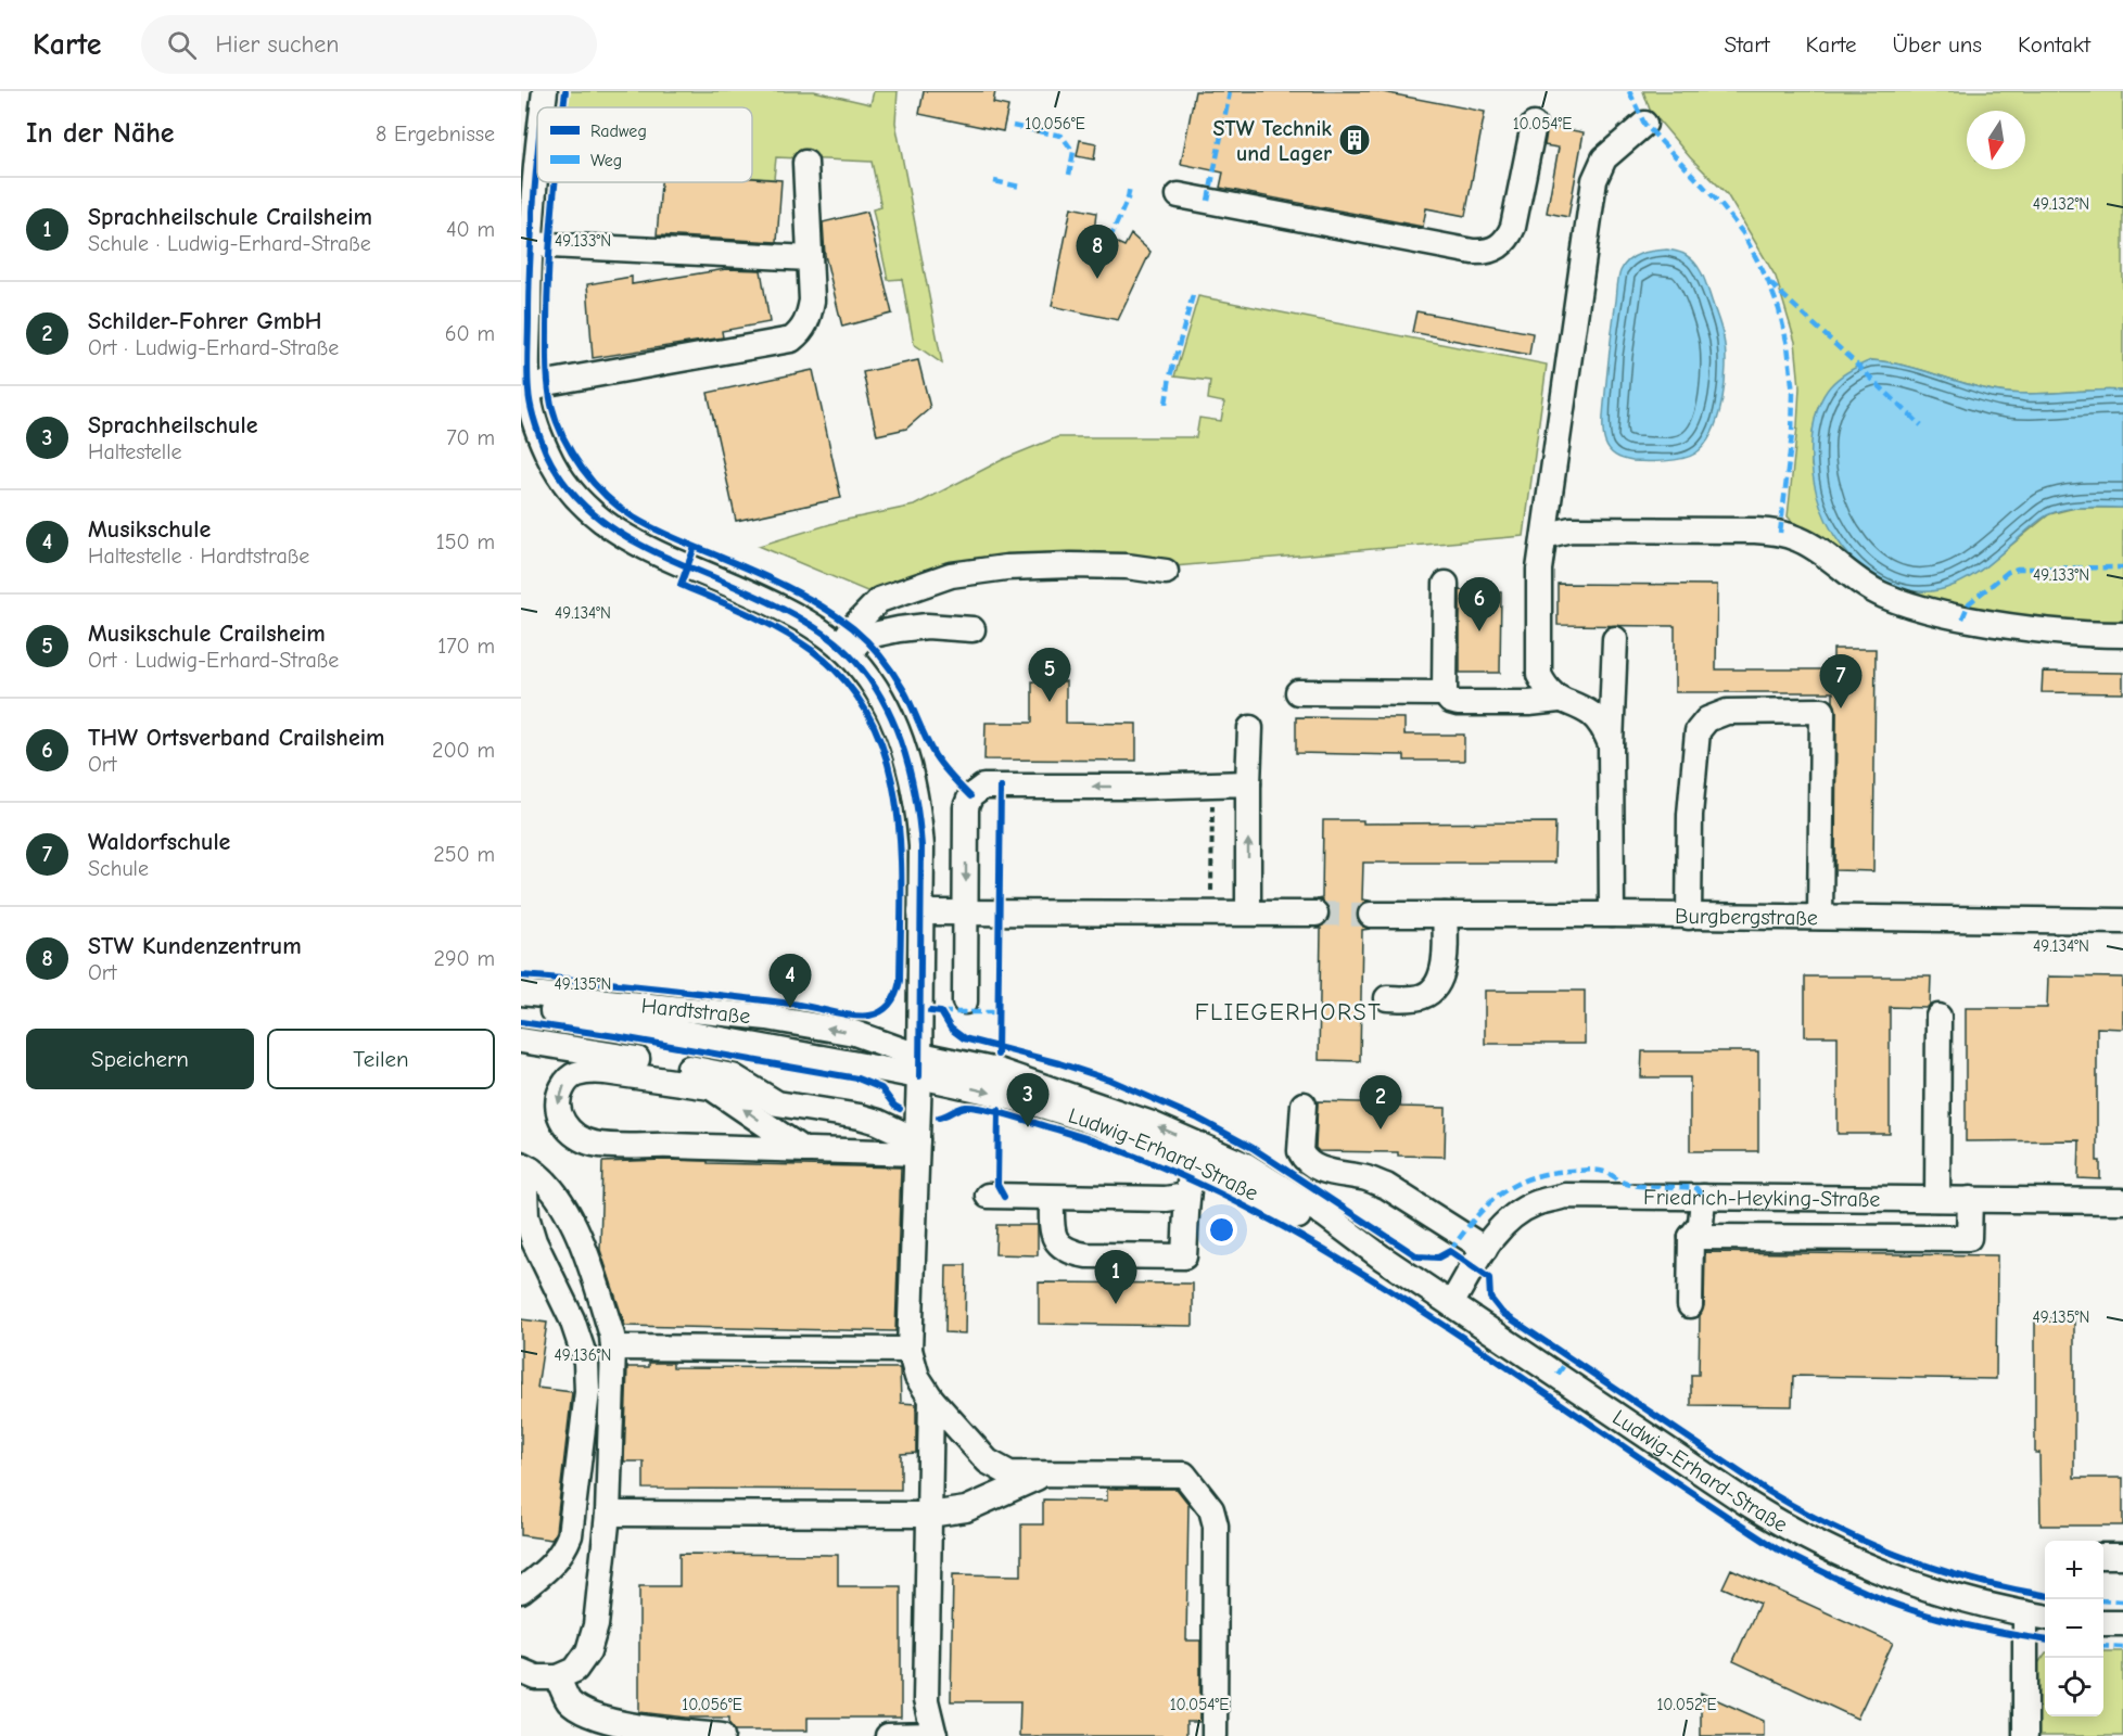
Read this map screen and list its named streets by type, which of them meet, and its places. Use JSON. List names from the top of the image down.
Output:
{
  "streets": {
    "street": [
      "Burgbergstraße",
      "Hardtstraße",
      "Ludwig-Erhard-Straße",
      "Friedrich-Heyking-Straße"
    ]
  },
  "crossings": [
    ["Hardtstraße", "Ludwig-Erhard-Straße"],
    ["Ludwig-Erhard-Straße", "Friedrich-Heyking-Straße"]
  ],
  "districts": ["FLIEGERHORST"],
  "places": {
    "building": ["STW Technik und Lager"]
  },
  "legend": ["Radweg", "Weg"],
  "north": "bottom",
  "page": {
    "header": "Karte",
    "search": "Hier suchen",
    "nav": [
      "Start",
      "Karte",
      "Über uns",
      "Kontakt"
    ],
    "heading": ["In der Nähe", "8 Ergebnisse"],
    "list": [
      {
        "mark": "1",
        "name": "Sprachheilschule Crailsheim",
        "note": "Schule · Ludwig-Erhard-Straße",
        "value": "40 m"
      },
      {
        "mark": "2",
        "name": "Schilder-Fohrer GmbH",
        "note": "Ort · Ludwig-Erhard-Straße",
        "value": "60 m"
      },
      {
        "mark": "3",
        "name": "Sprachheilschule",
        "note": "Haltestelle",
        "value": "70 m"
      },
      {
        "mark": "4",
        "name": "Musikschule",
        "note": "Haltestelle · Hardtstraße",
        "value": "150 m"
      },
      {
        "mark": "5",
        "name": "Musikschule Crailsheim",
        "note": "Ort · Ludwig-Erhard-Straße",
        "value": "170 m"
      },
      {
        "mark": "6",
        "name": "THW Ortsverband Crailsheim",
        "note": "Ort",
        "value": "200 m"
      },
      {
        "mark": "7",
        "name": "Waldorfschule",
        "note": "Schule",
        "value": "250 m"
      },
      {
        "mark": "8",
        "name": "STW Kundenzentrum",
        "note": "Ort",
        "value": "290 m"
      }
    ],
    "pins": [
      "8",
      "6",
      "5",
      "7",
      "4",
      "3",
      "2",
      "1"
    ],
    "buttons": ["Speichern", "Teilen"],
    "map_buttons": ["+", "−"]
  },
  "coordinates": [
    "10.056°E",
    "10.054°E",
    "49.132°N",
    "49.133°N",
    "49.134°N",
    "49.135°N",
    "49.136°N",
    "10.052°E"
  ]
}
